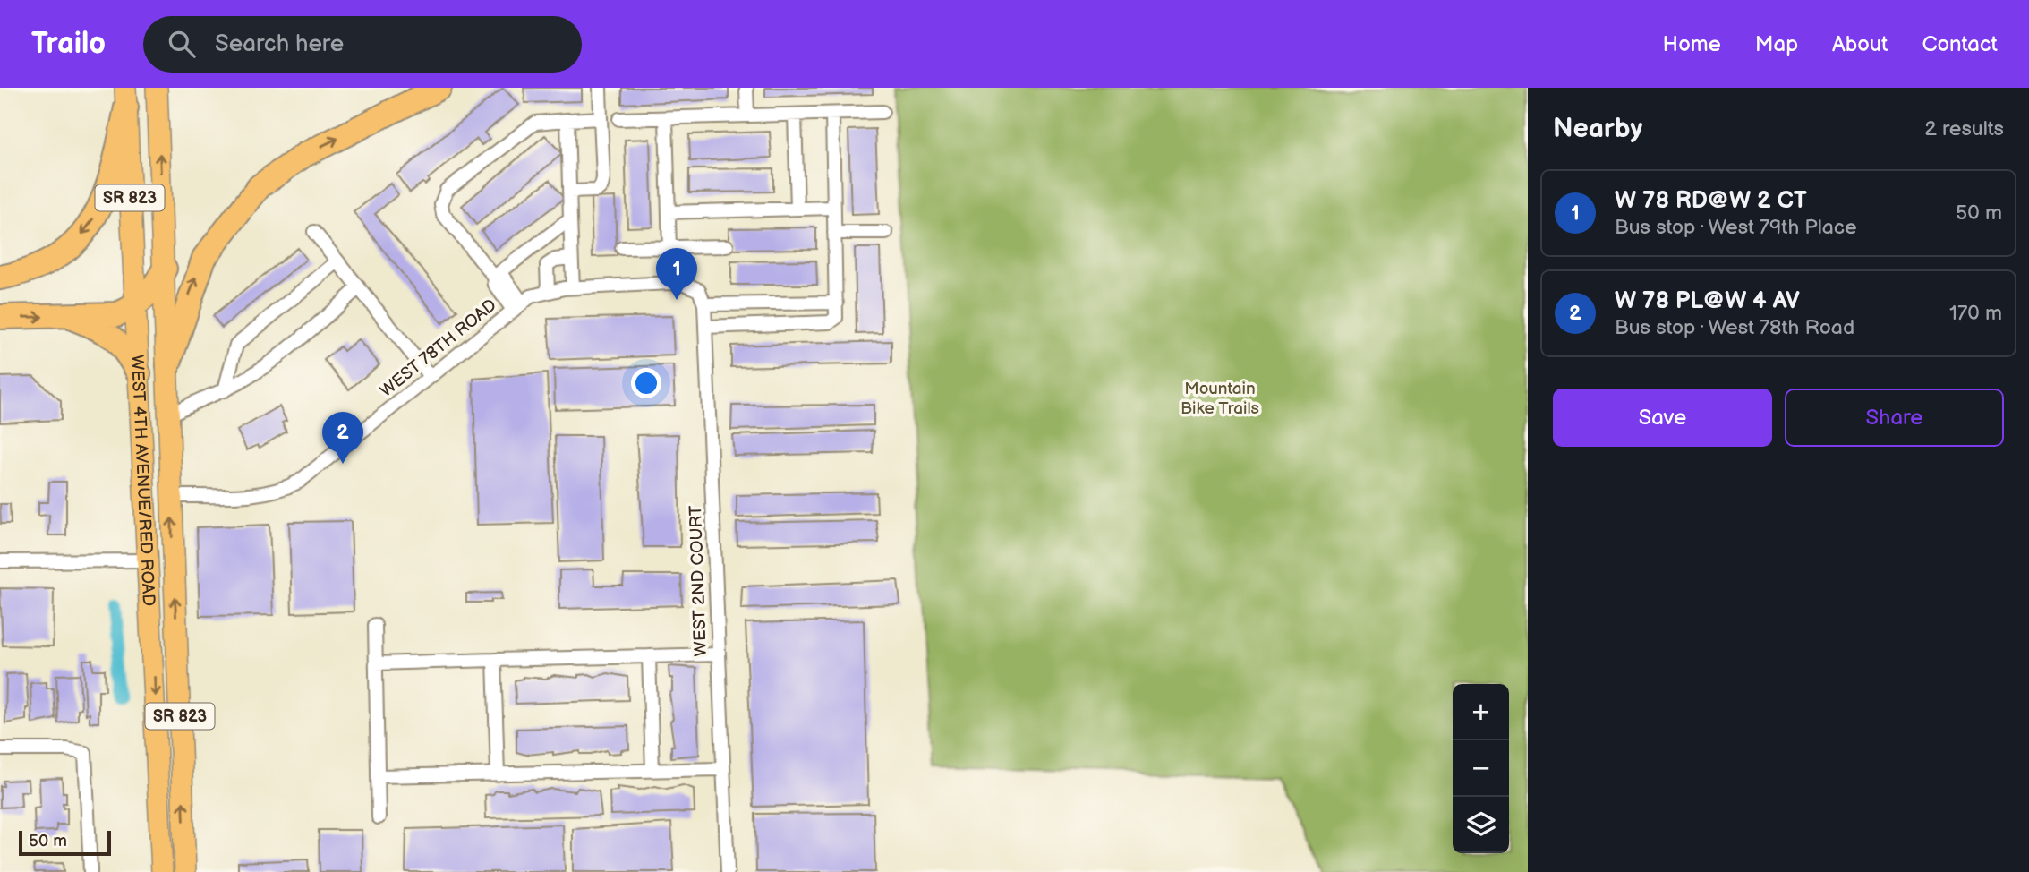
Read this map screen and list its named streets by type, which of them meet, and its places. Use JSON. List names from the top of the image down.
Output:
{
  "streets": {
    "main road": ["SR 823", "WEST 4TH AVENUE/RED ROAD"],
    "street": ["WEST 78TH ROAD", "WEST 2ND COURT"]
  },
  "crossings": [
    ["WEST 78TH ROAD", "WEST 4TH AVENUE/RED ROAD"],
    ["WEST 78TH ROAD", "WEST 2ND COURT"]
  ],
  "parks": ["Mountain Bike Trails"],
  "scale_bar": "50 m",
  "page": {
    "header": "Trailo",
    "search": "Search here",
    "nav": [
      "Home",
      "Map",
      "About",
      "Contact"
    ],
    "heading": ["Nearby", "2 results"],
    "list": [
      {
        "mark": "1",
        "name": "W 78 RD@W 2 CT",
        "note": "Bus stop · West 79th Place",
        "value": "50 m"
      },
      {
        "mark": "2",
        "name": "W 78 PL@W 4 AV",
        "note": "Bus stop · West 78th Road",
        "value": "170 m"
      }
    ],
    "pins": ["1", "2"],
    "buttons": ["Save", "Share"],
    "map_buttons": ["+", "−"],
    "scale": "50 m"
  }
}
